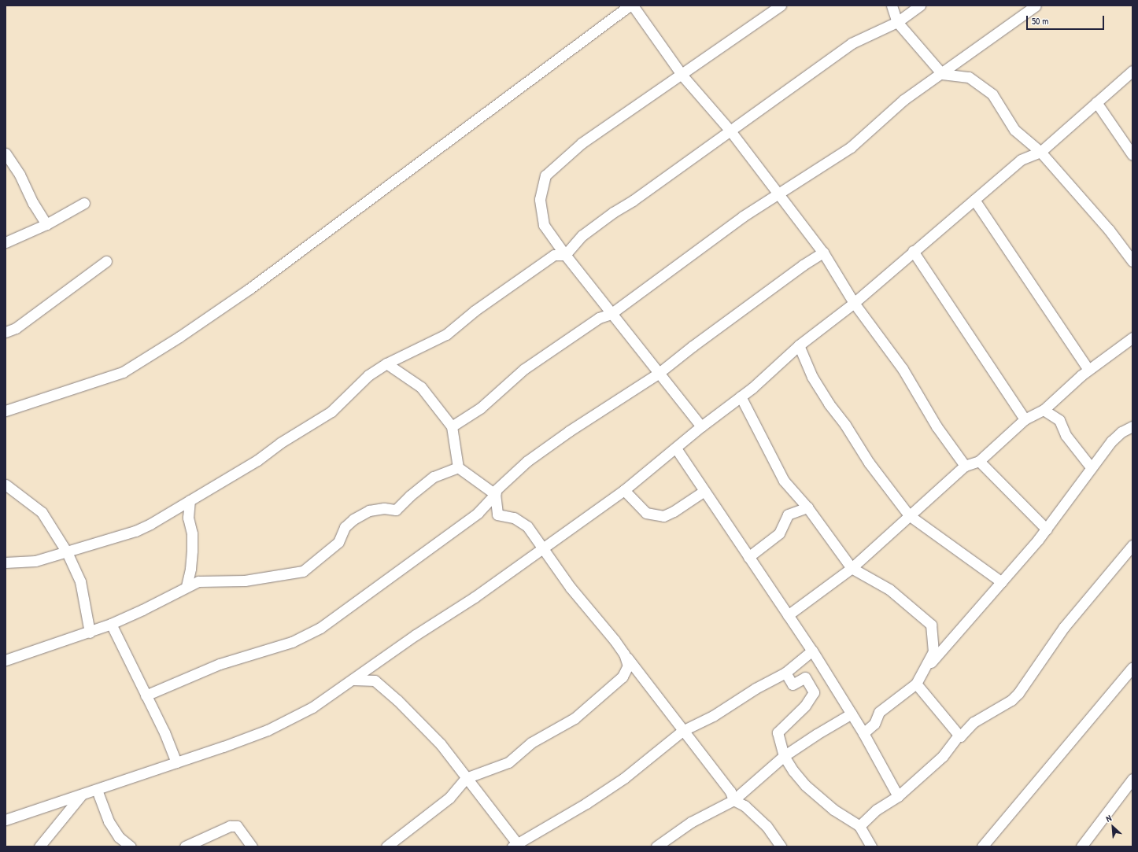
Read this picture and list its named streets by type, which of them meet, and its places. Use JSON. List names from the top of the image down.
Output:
{
  "scale_bar": "50 m",
  "north": "top left"
}
